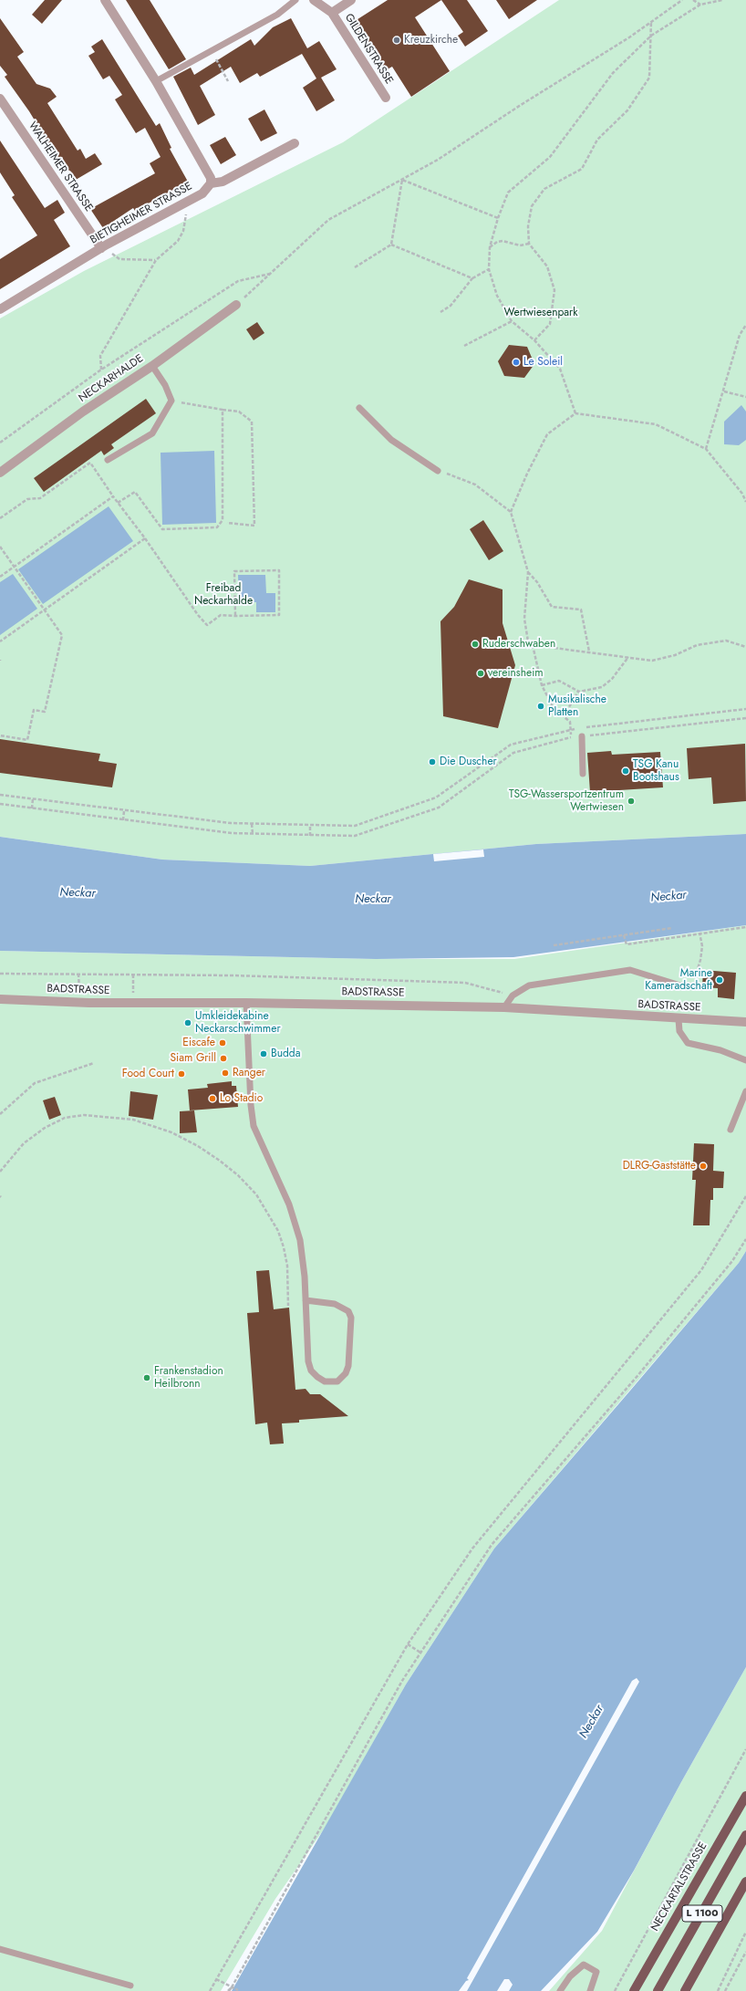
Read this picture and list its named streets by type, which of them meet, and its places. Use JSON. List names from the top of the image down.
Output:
{
  "streets": {
    "main road": ["NECKARTALSTRASSE", "L 1100"],
    "street": [
      "GILDENSTRASSE",
      "WALHEIMER STRASSE",
      "BIETIGHEIMER STRASSE",
      "NECKARHALDE",
      "BADSTRASSE"
    ]
  },
  "crossings": [
    ["WALHEIMER STRASSE", "BIETIGHEIMER STRASSE"]
  ],
  "water": ["Neckar"],
  "parks": ["Wertwiesenpark", "Freibad Neckarhalde"],
  "places": [
    "Kreuzkirche",
    "Le Soleil",
    "Ruderschwaben",
    "vereinsheim",
    "Musikalische Platten",
    "Die Duscher",
    "TSG Kanu Bootshaus",
    "TSG-Wassersportzentrum Wertwiesen",
    "Marine Kameradschaft",
    "Umkleidekabine Neckarschwimmer",
    "Eiscafe",
    "Budda",
    "Siam Grill",
    "Ranger",
    "Food Court",
    "Lo Stadio",
    "DLRG-Gaststätte",
    "Frankenstadion Heilbronn"
  ]
}
